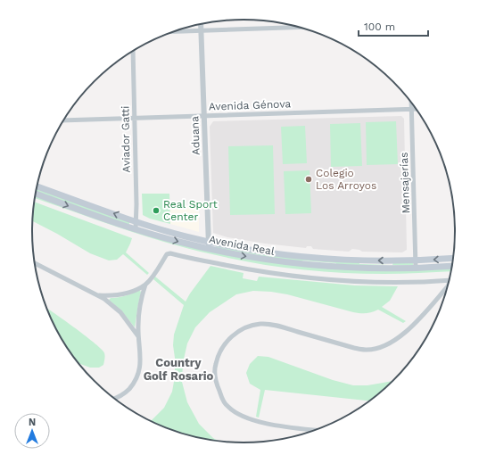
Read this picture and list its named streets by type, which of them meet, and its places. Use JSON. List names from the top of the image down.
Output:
{
  "streets": {
    "main road": ["Avenida Real"],
    "street": [
      "Avenida Génova",
      "Aduana",
      "Aviador Gatti",
      "Mensajerías"
    ]
  },
  "crossings": [
    ["Avenida Génova", "Aduana"],
    ["Avenida Génova", "Aviador Gatti"],
    ["Avenida Génova", "Mensajerías"],
    ["Aduana", "Avenida Real"],
    ["Aviador Gatti", "Avenida Real"],
    ["Mensajerías", "Avenida Real"]
  ],
  "districts": ["Country Golf Rosario"],
  "places": ["Colegio Los Arroyos", "Real Sport Center"],
  "scale_bar": "100 m",
  "north": "top"
}
